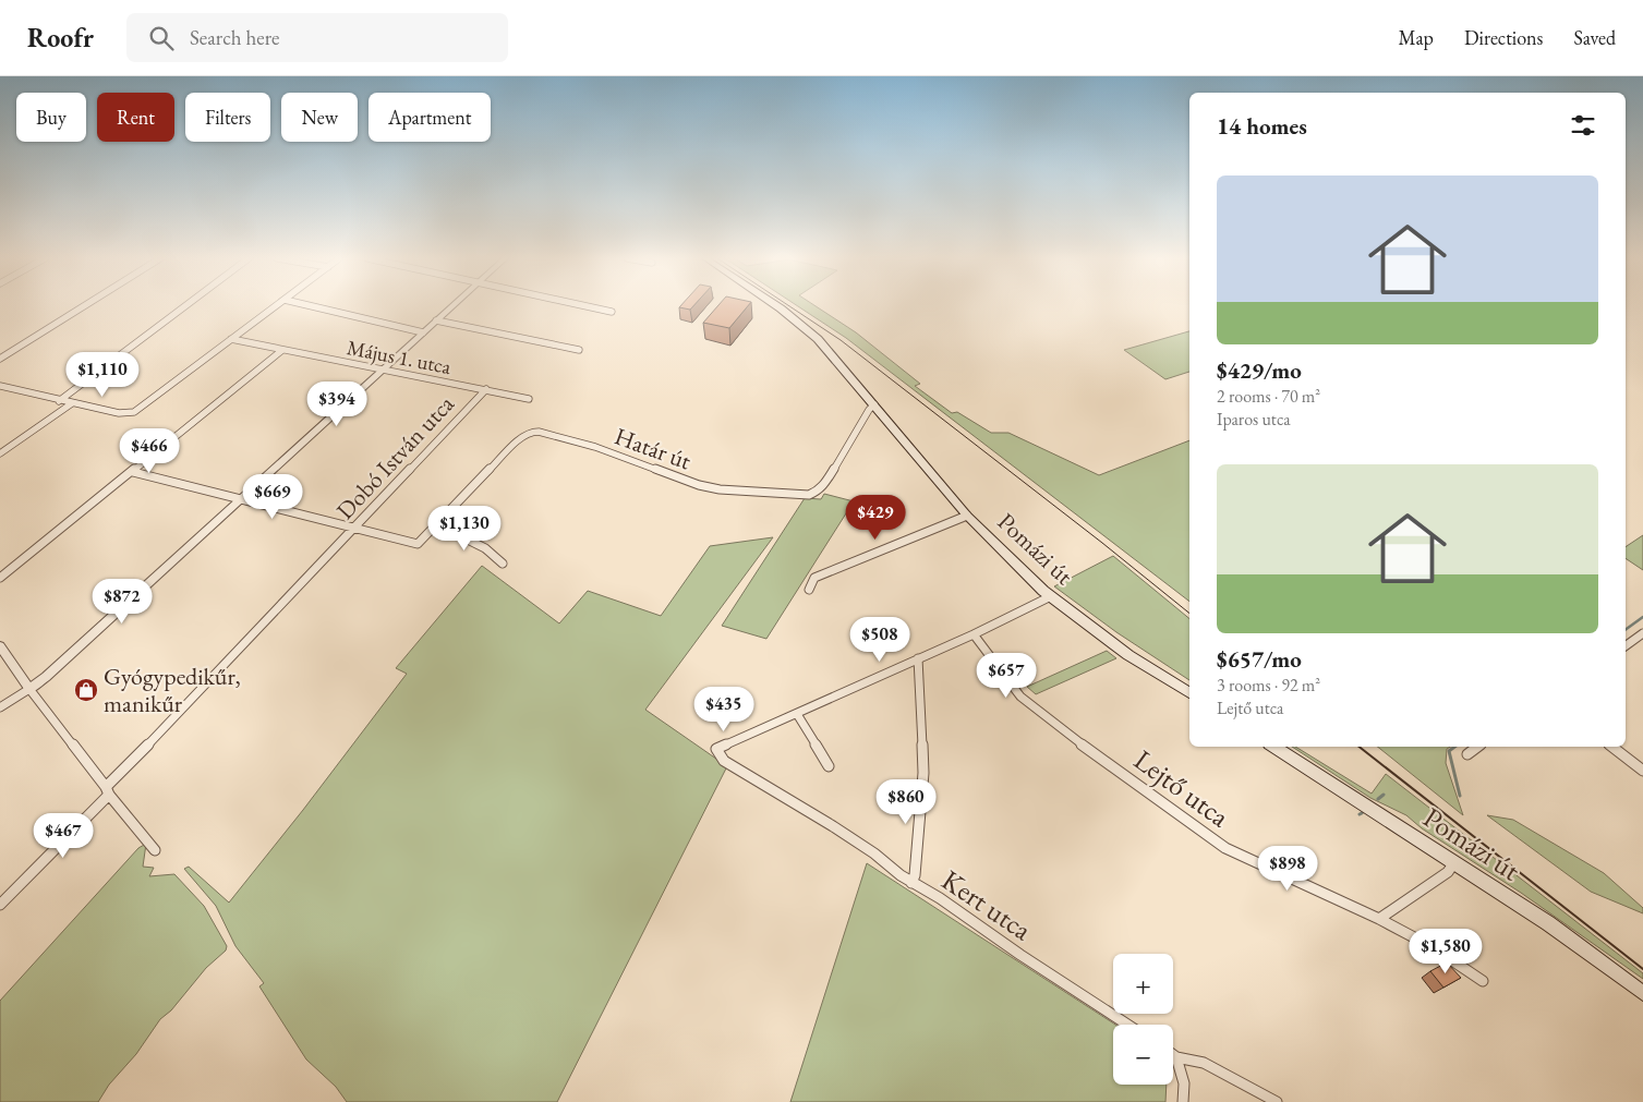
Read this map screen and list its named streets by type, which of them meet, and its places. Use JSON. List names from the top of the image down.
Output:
{
  "streets": {
    "main road": ["Pomázi út"],
    "street": [
      "Május 1. utca",
      "Határ út",
      "Dobó István utca",
      "Lejtő utca",
      "Kert utca"
    ]
  },
  "crossings": [
    ["Május 1. utca", "Dobó István utca"],
    ["Határ út", "Dobó István utca"],
    ["Határ út", "Pomázi út"]
  ],
  "places": {
    "shop": ["Gyógypedikűr, manikűr"]
  },
  "page": {
    "header": "Roofr",
    "search": "Search here",
    "nav": ["Map", "Directions", "Saved"],
    "chip": [
      "Buy",
      "Rent",
      "Filters",
      "New",
      "Apartment"
    ],
    "heading": "14 homes",
    "list": [
      {
        "name": "$429/mo",
        "note": "2 rooms · 70 m² · Iparos utca"
      },
      {
        "name": "$657/mo",
        "note": "3 rooms · 92 m² · Lejtő utca"
      }
    ],
    "price": [
      "$1,110",
      "$394",
      "$466",
      "$669",
      "$429",
      "$1,130",
      "$872",
      "$508",
      "$657",
      "$435",
      "$860",
      "$467",
      "$898",
      "$1,580"
    ],
    "map_buttons": ["+", "−"]
  }
}
